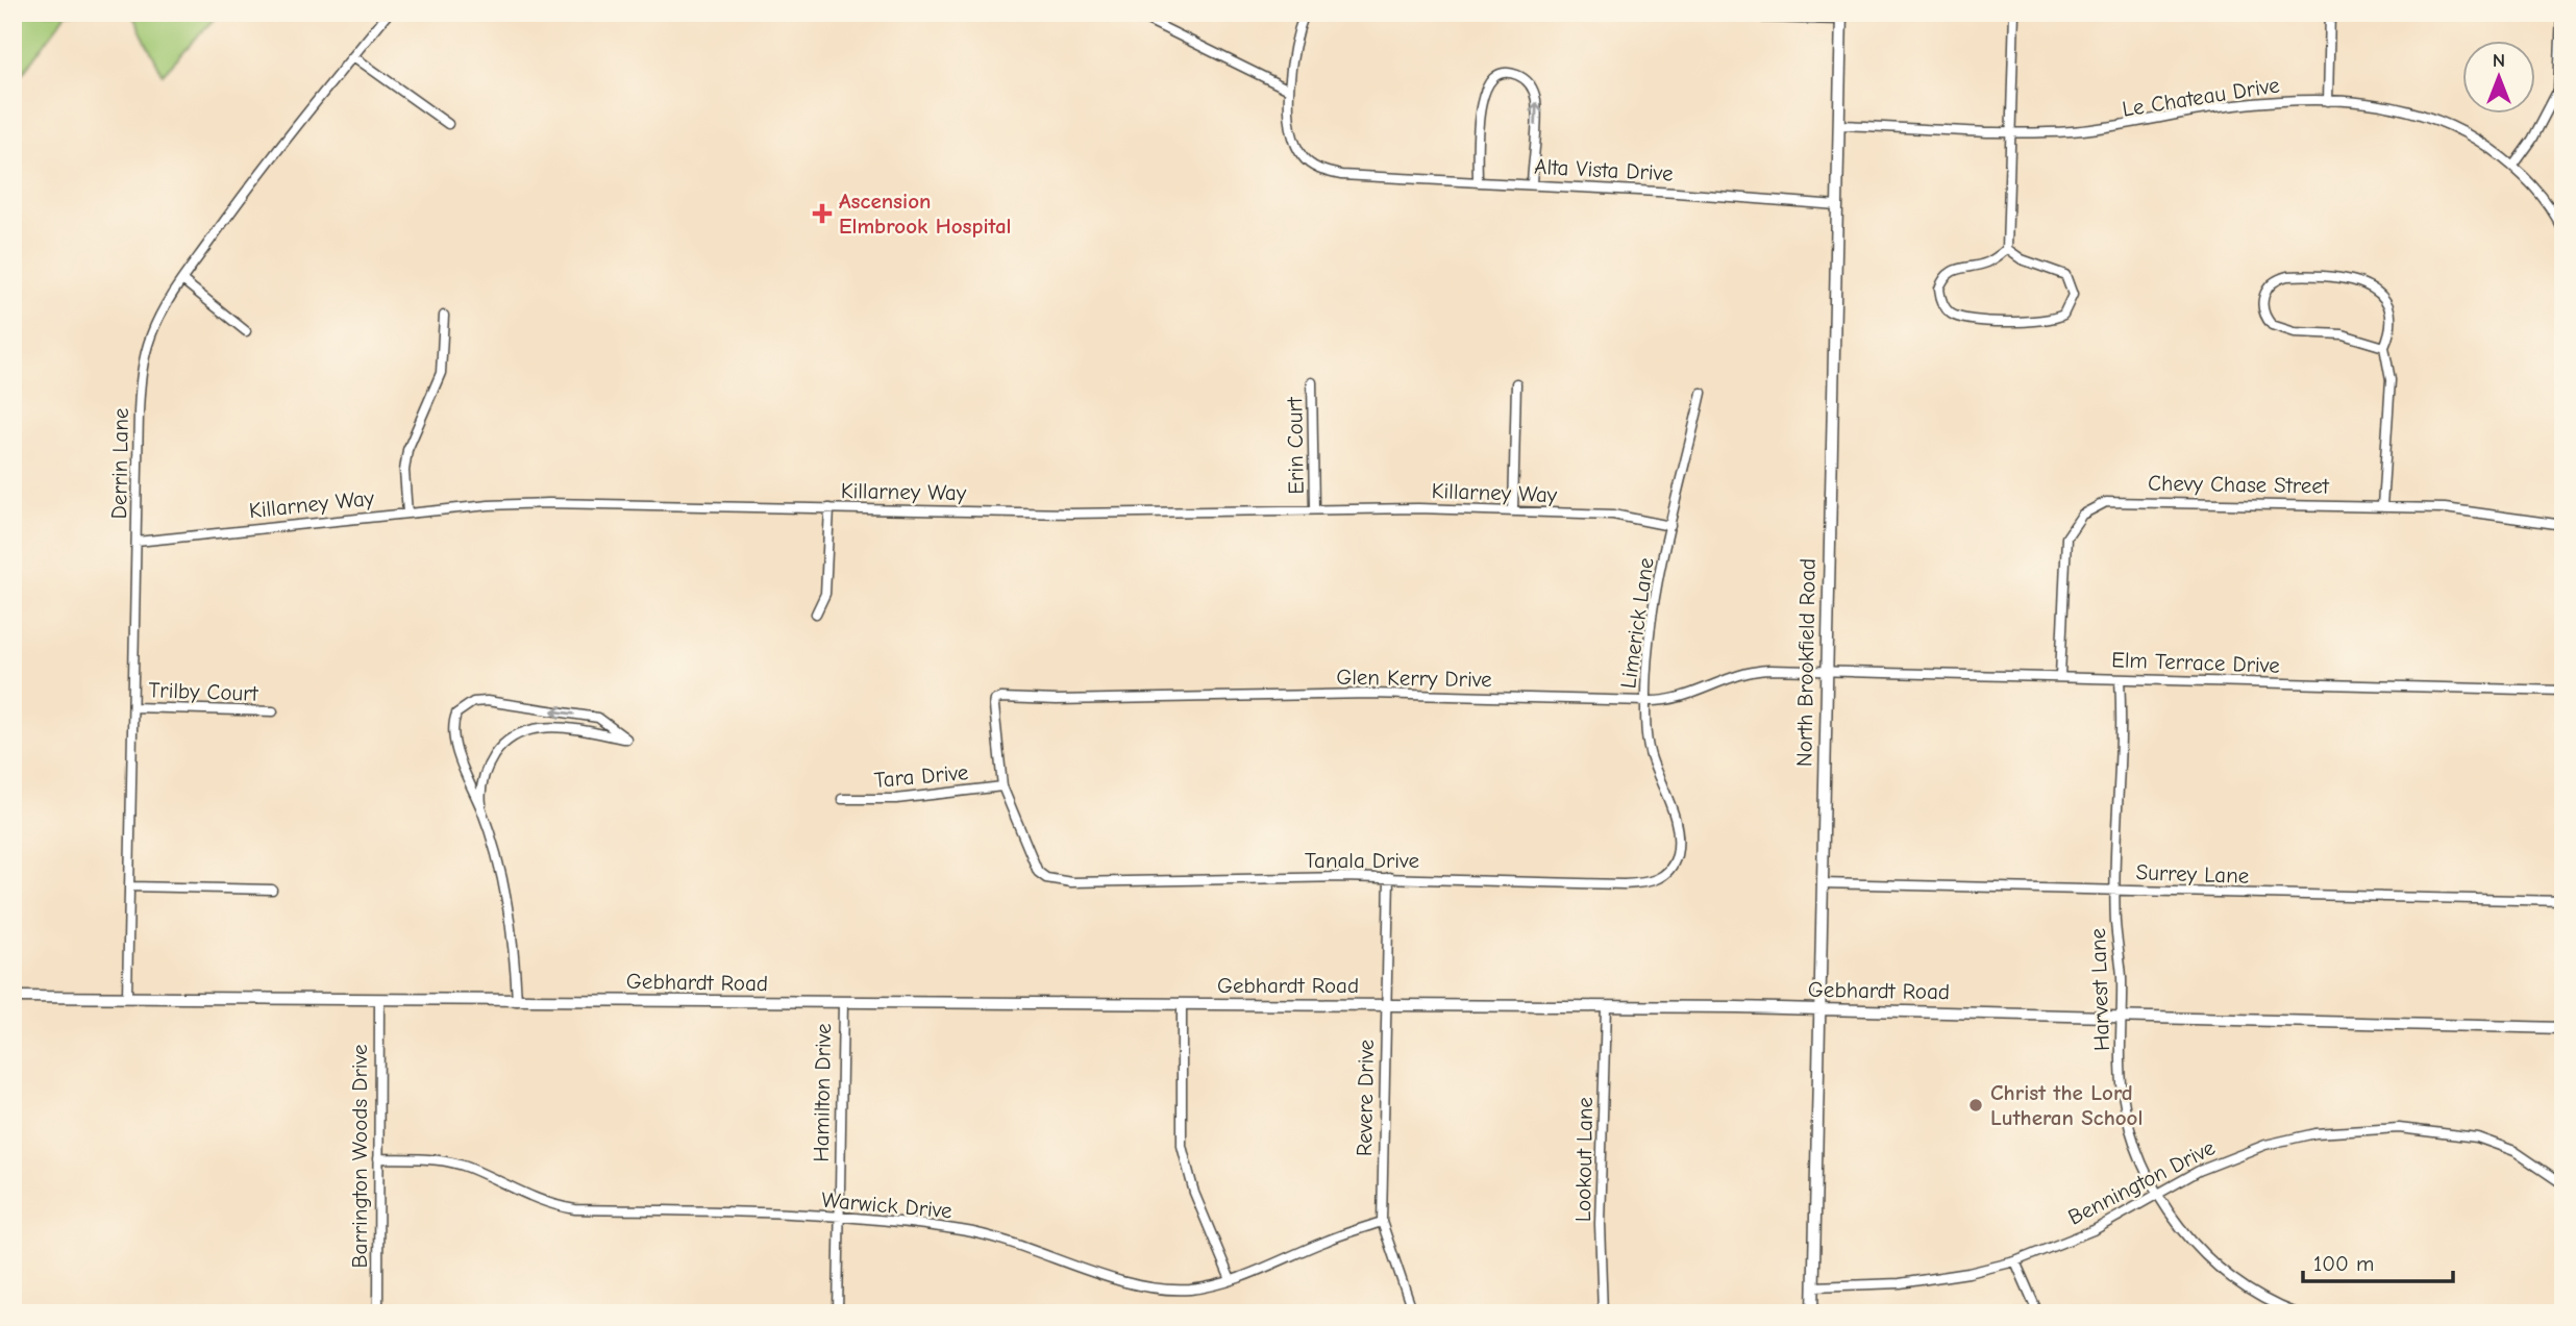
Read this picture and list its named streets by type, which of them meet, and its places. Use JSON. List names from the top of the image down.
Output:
{
  "streets": {
    "street": [
      "Le Chateau Drive",
      "Alta Vista Drive",
      "Erin Court",
      "Derrin Lane",
      "Chevy Chase Street",
      "Killarney Way",
      "Limerick Lane",
      "North Brookfield Road",
      "Elm Terrace Drive",
      "Glen Kerry Drive",
      "Trilby Court",
      "Tara Drive",
      "Tanala Drive",
      "Surrey Lane",
      "Gebhardt Road",
      "Harvest Lane",
      "Hamilton Drive",
      "Revere Drive",
      "Barrington Woods Drive",
      "Lookout Lane",
      "Bennington Drive",
      "Warwick Drive"
    ]
  },
  "crossings": [
    ["Le Chateau Drive", "North Brookfield Road"],
    ["Alta Vista Drive", "North Brookfield Road"],
    ["Erin Court", "Killarney Way"],
    ["Derrin Lane", "Killarney Way"],
    ["Derrin Lane", "Trilby Court"],
    ["Derrin Lane", "Gebhardt Road"],
    ["Chevy Chase Street", "Elm Terrace Drive"],
    ["Killarney Way", "Limerick Lane"],
    ["Limerick Lane", "Glen Kerry Drive"],
    ["Limerick Lane", "Tanala Drive"],
    ["North Brookfield Road", "Elm Terrace Drive"],
    ["North Brookfield Road", "Glen Kerry Drive"],
    ["North Brookfield Road", "Surrey Lane"],
    ["North Brookfield Road", "Gebhardt Road"],
    ["North Brookfield Road", "Bennington Drive"],
    ["Elm Terrace Drive", "Glen Kerry Drive"],
    ["Elm Terrace Drive", "Harvest Lane"],
    ["Glen Kerry Drive", "Tara Drive"],
    ["Glen Kerry Drive", "Tanala Drive"],
    ["Tara Drive", "Tanala Drive"],
    ["Tanala Drive", "Revere Drive"],
    ["Surrey Lane", "Harvest Lane"],
    ["Gebhardt Road", "Harvest Lane"],
    ["Gebhardt Road", "Hamilton Drive"],
    ["Gebhardt Road", "Revere Drive"],
    ["Gebhardt Road", "Barrington Woods Drive"],
    ["Gebhardt Road", "Lookout Lane"],
    ["Harvest Lane", "Bennington Drive"],
    ["Hamilton Drive", "Warwick Drive"],
    ["Revere Drive", "Warwick Drive"],
    ["Barrington Woods Drive", "Warwick Drive"]
  ],
  "places": {
    "health": ["Ascension Elmbrook Hospital"],
    "other": ["Christ the Lord Lutheran School"]
  },
  "scale_bar": "100 m",
  "north": "top"
}
